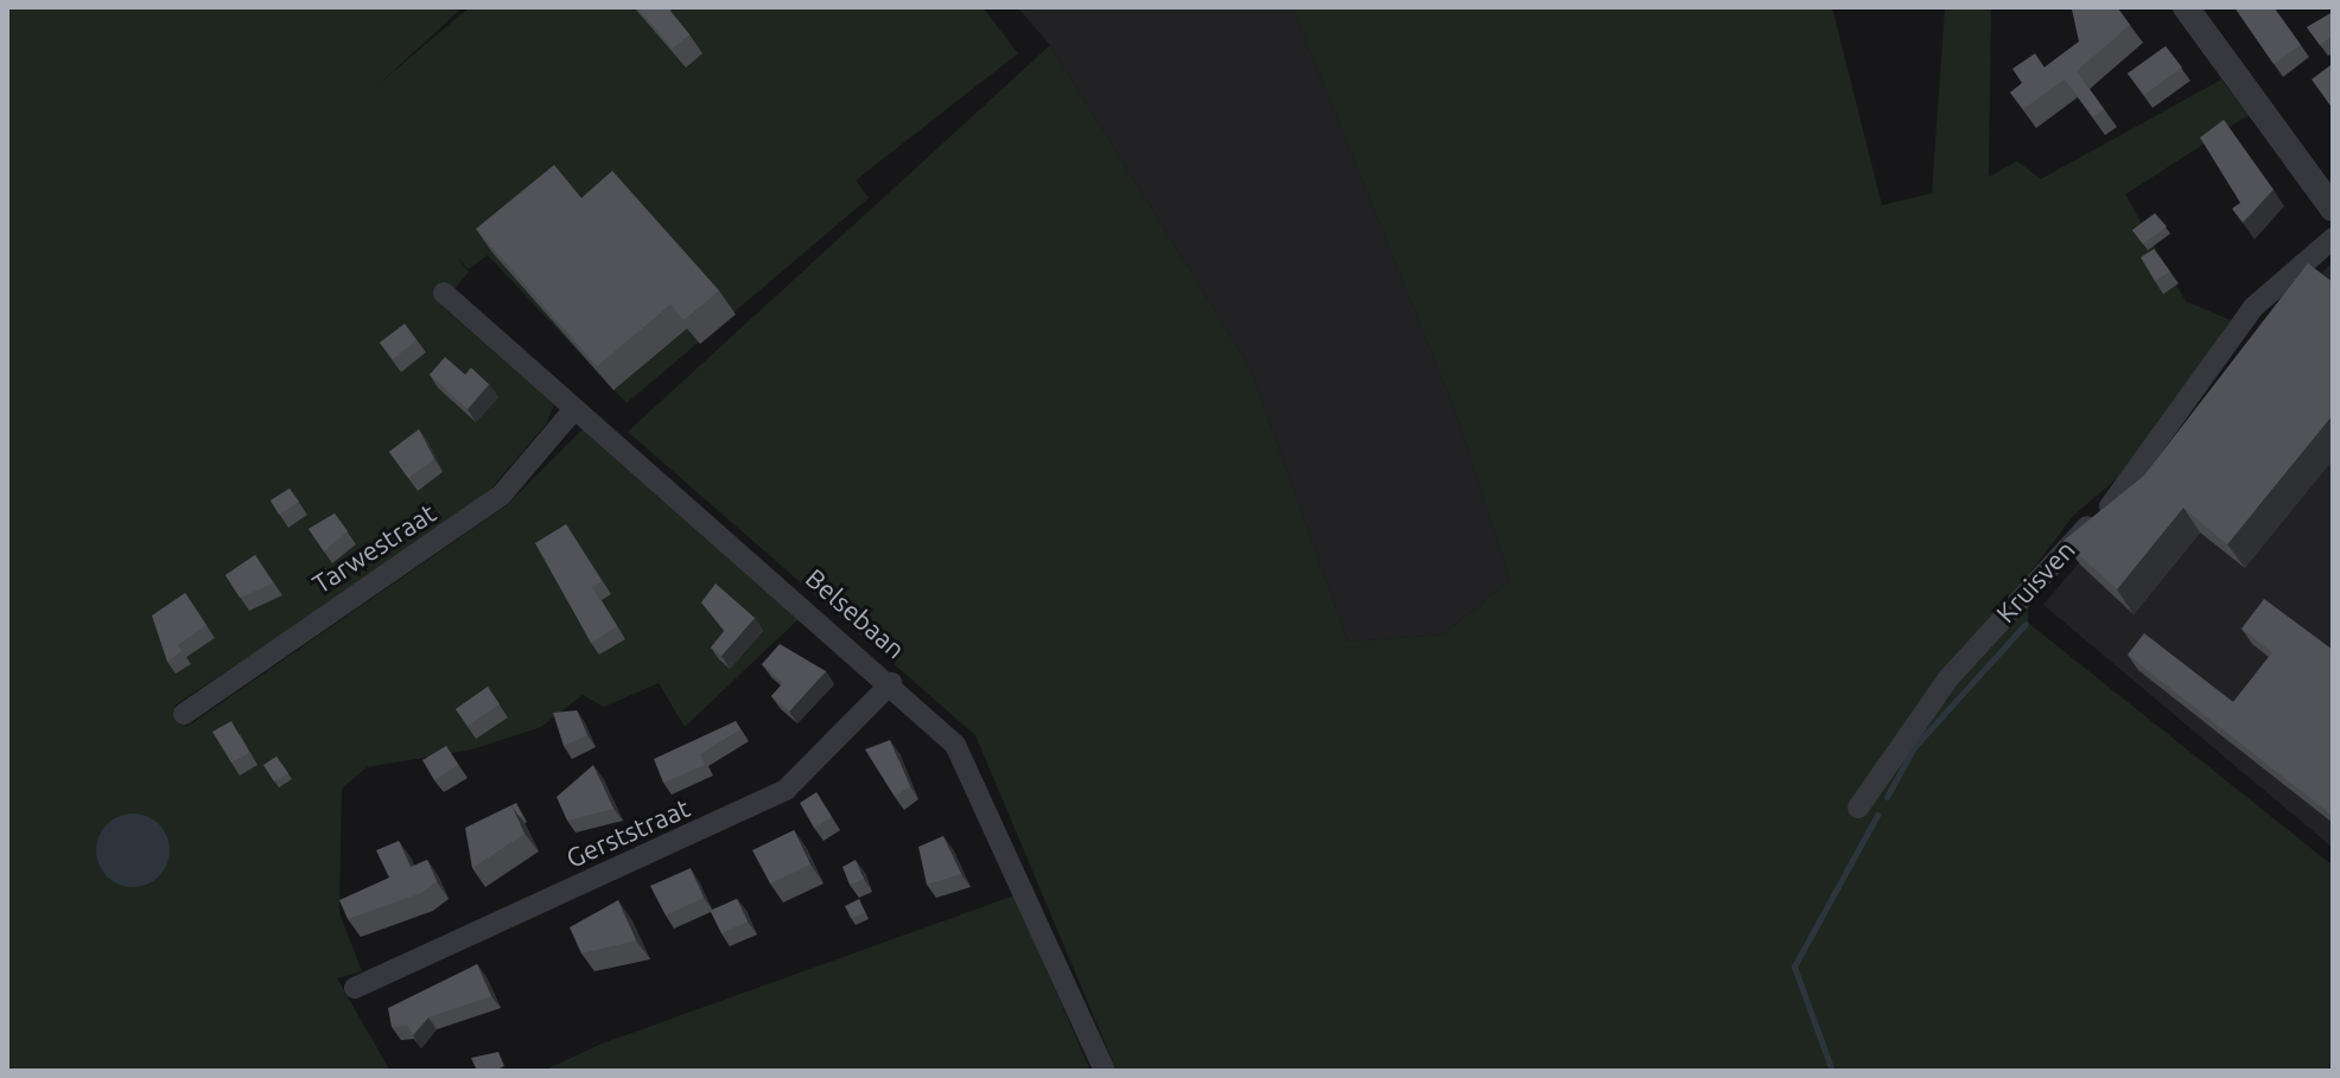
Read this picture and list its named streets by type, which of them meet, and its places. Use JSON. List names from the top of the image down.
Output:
{
  "streets": {
    "street": [
      "Tarwestraat",
      "Kruisven",
      "Belsebaan",
      "Gerststraat"
    ]
  },
  "crossings": [
    ["Tarwestraat", "Belsebaan"],
    ["Belsebaan", "Gerststraat"]
  ]
}
